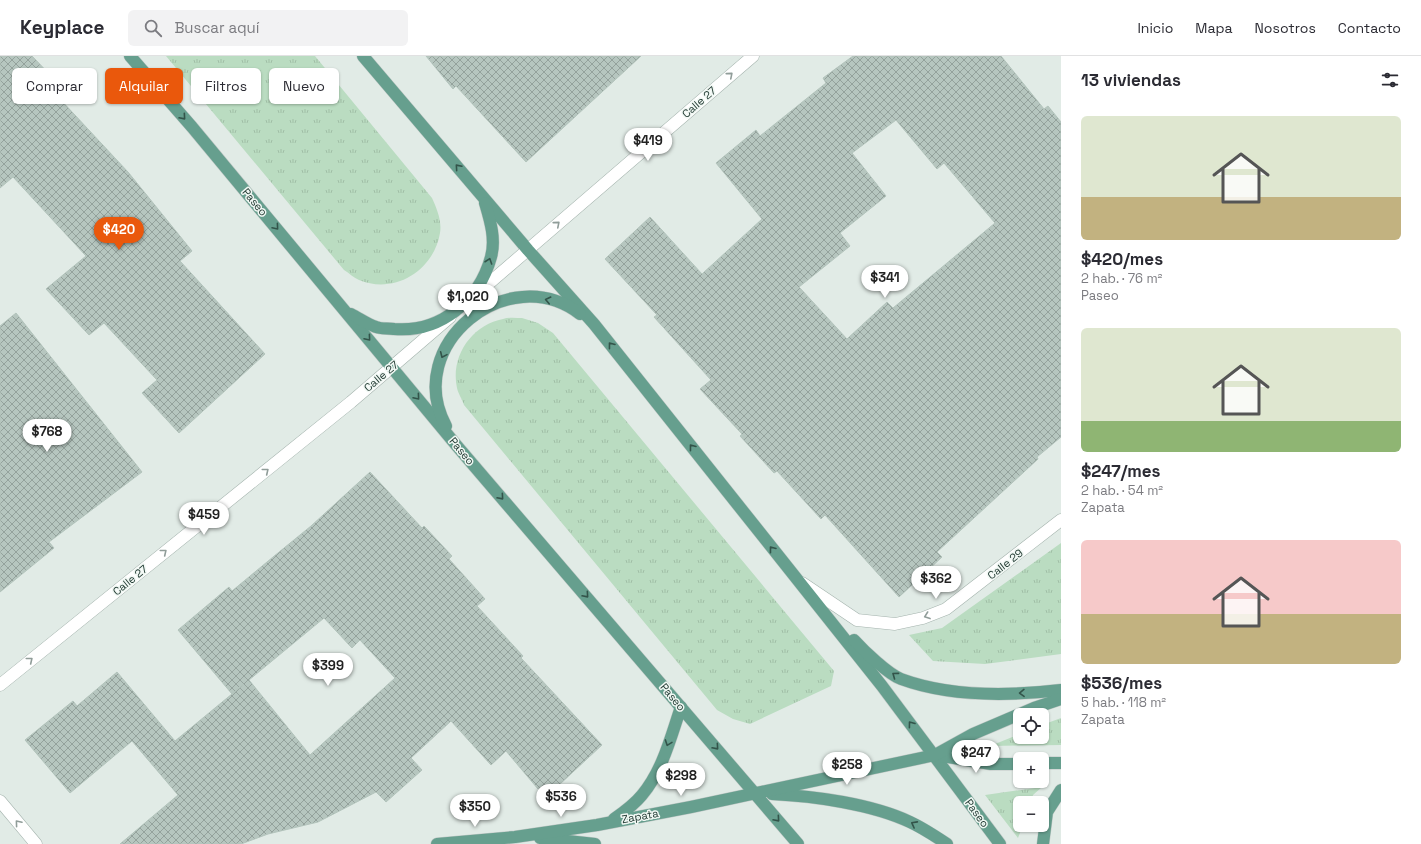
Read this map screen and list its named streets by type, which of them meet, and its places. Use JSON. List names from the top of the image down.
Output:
{
  "streets": {
    "main road": ["Paseo", "Zapata"],
    "street": ["Calle 27", "Calle 29"]
  },
  "crossings": [
    ["Calle 27", "Paseo"],
    ["Paseo", "Calle 29"],
    ["Paseo", "Zapata"]
  ],
  "one_way": ["Calle 27", "Calle 29"],
  "page": {
    "header": "Keyplace",
    "search": "Buscar aquí",
    "nav": [
      "Inicio",
      "Mapa",
      "Nosotros",
      "Contacto"
    ],
    "heading": "13 viviendas",
    "chip": [
      "Comprar",
      "Alquilar",
      "Filtros",
      "Nuevo"
    ],
    "list": [
      {
        "name": "$420/mes",
        "note": "2 hab. · 76 m² · Paseo"
      },
      {
        "name": "$247/mes",
        "note": "2 hab. · 54 m² · Zapata"
      },
      {
        "name": "$536/mes",
        "note": "5 hab. · 118 m² · Zapata"
      }
    ],
    "price": [
      "$419",
      "$420",
      "$341",
      "$1,020",
      "$768",
      "$459",
      "$362",
      "$399",
      "$247",
      "$258",
      "$298",
      "$536",
      "$350"
    ],
    "map_buttons": ["+", "−"]
  }
}
